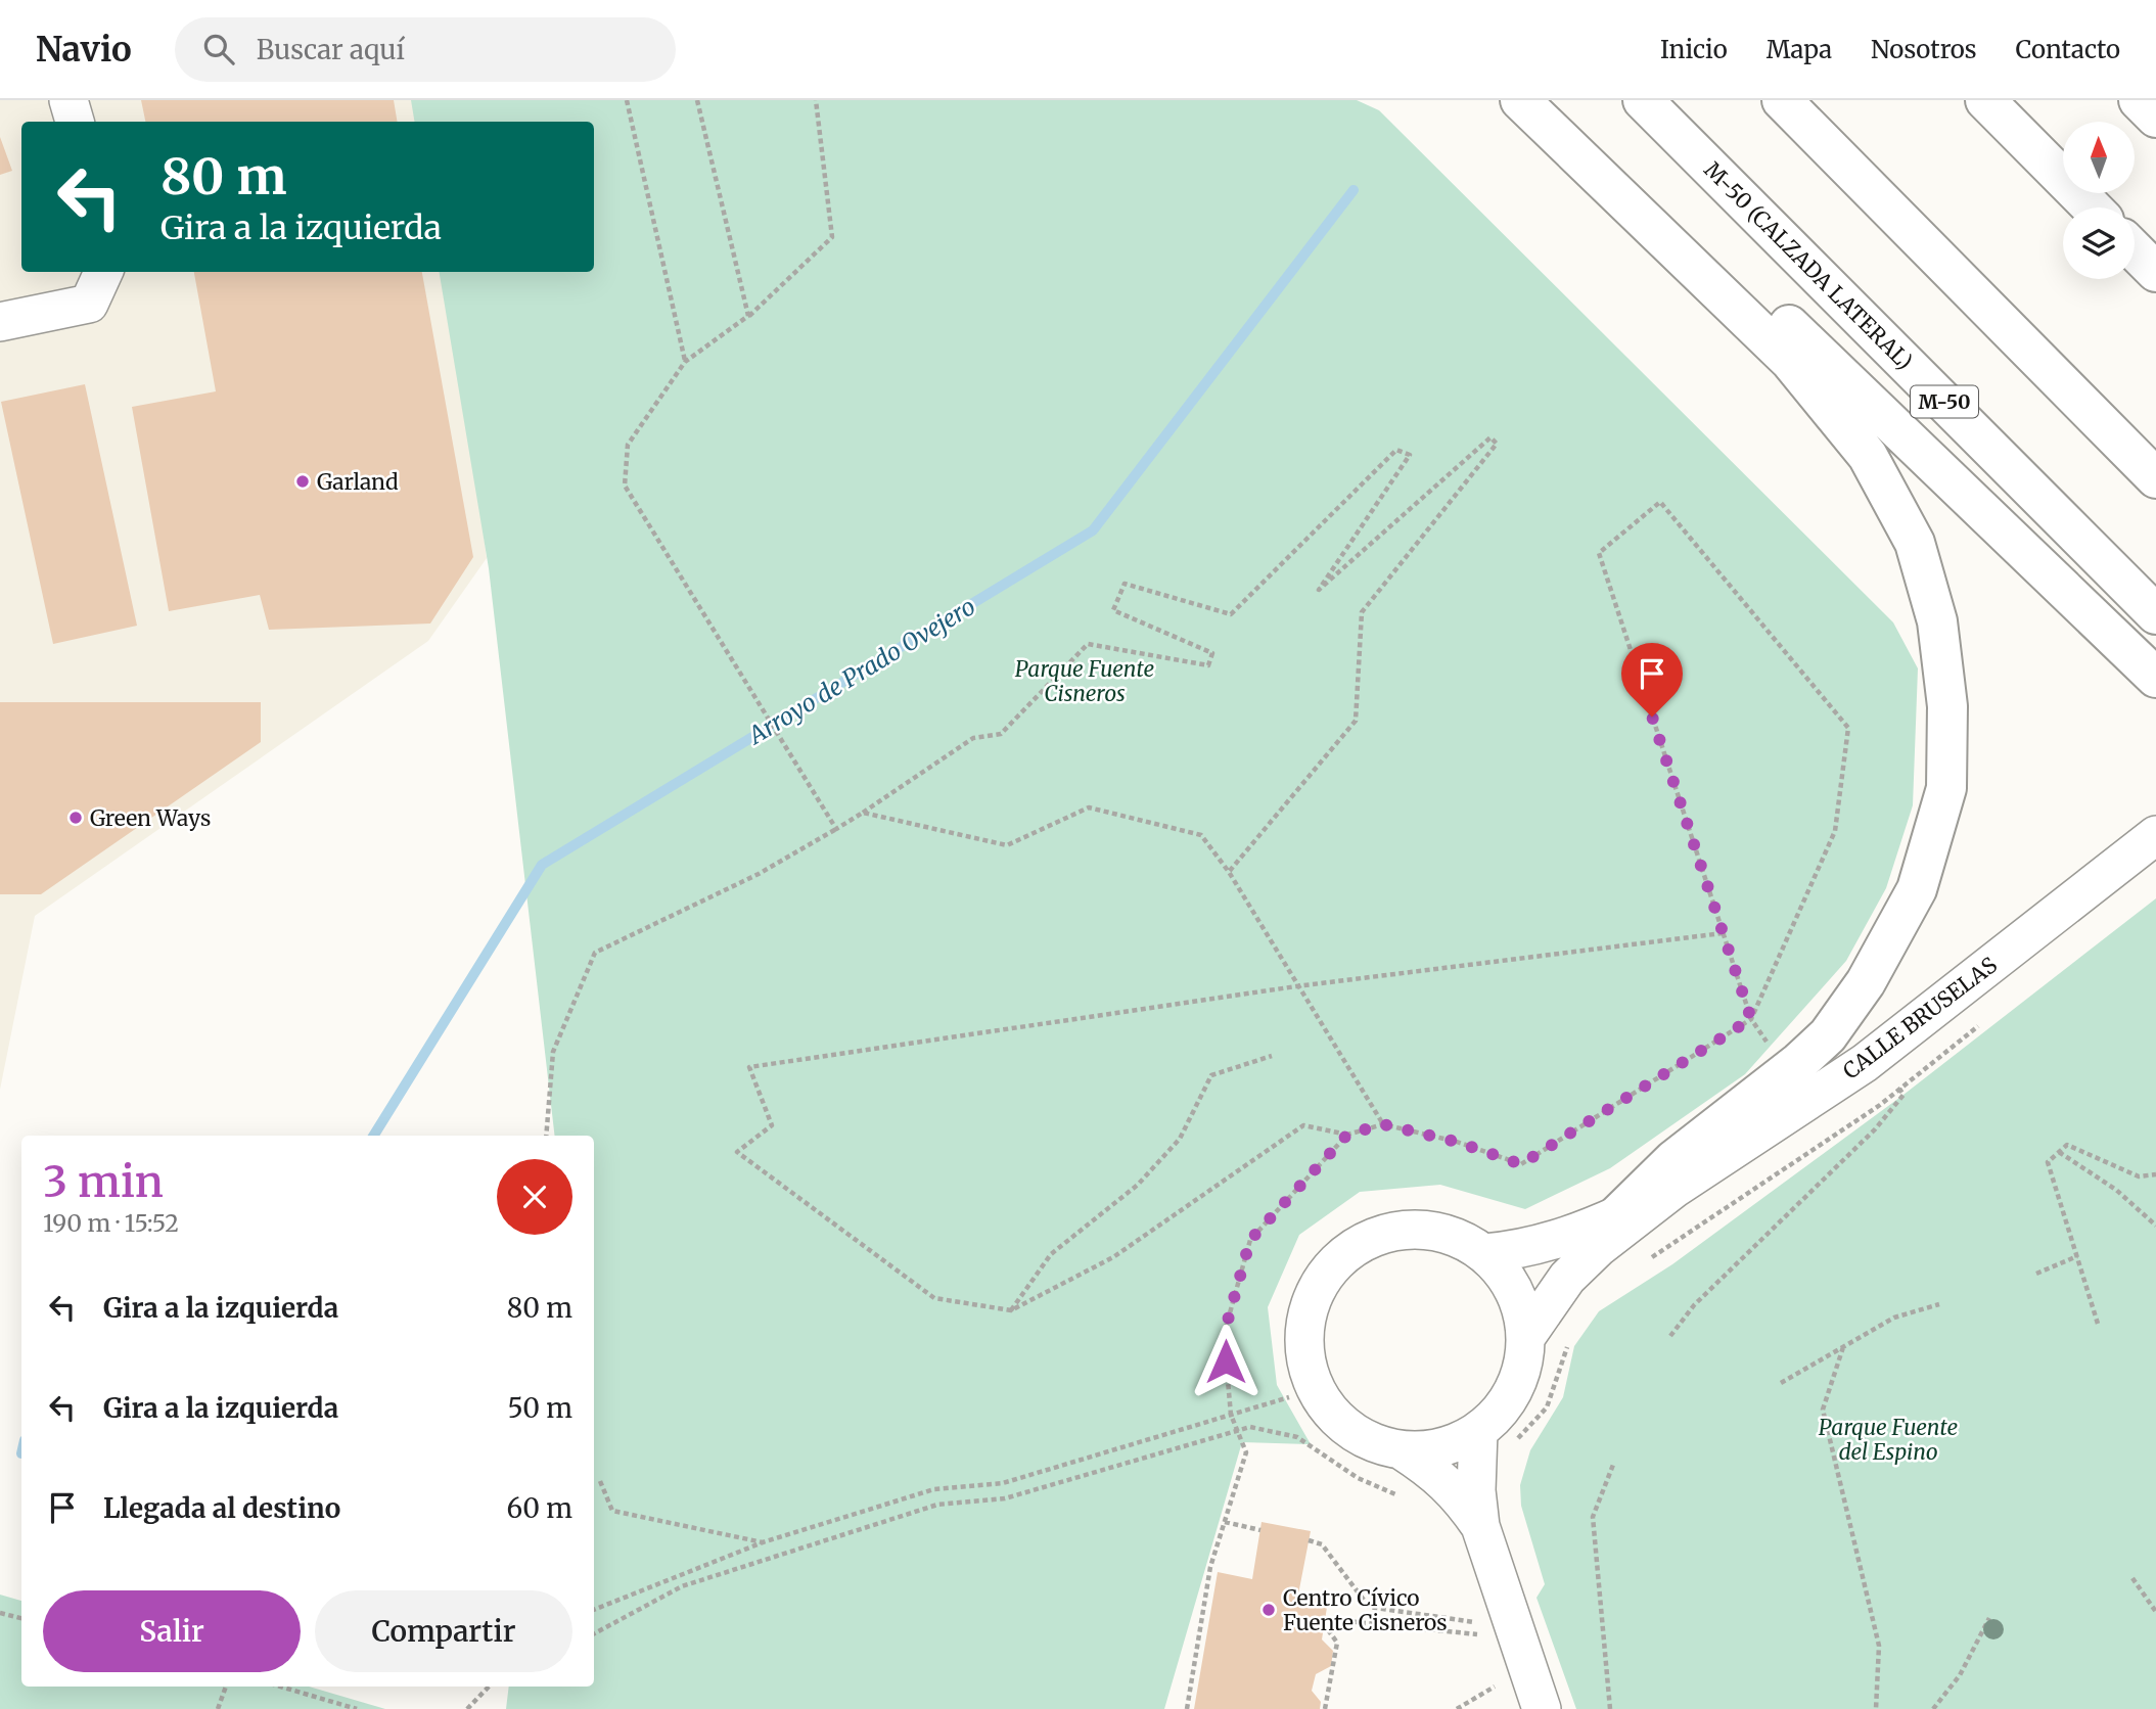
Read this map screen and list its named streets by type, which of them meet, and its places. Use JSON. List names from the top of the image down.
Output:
{
  "streets": {
    "highway": ["M-50 (CALZADA LATERAL)", "M-50"],
    "street": ["CALLE BRUSELAS"]
  },
  "water": ["Arroyo de Prado Ovejero"],
  "parks": ["Parque Fuente Cisneros", "Parque Fuente del Espino"],
  "places": ["Garland", "Green Ways", "Centro Cívico Fuente Cisneros"],
  "north": "top",
  "page": {
    "header": "Navio",
    "search": "Buscar aquí",
    "nav": [
      "Inicio",
      "Mapa",
      "Nosotros",
      "Contacto"
    ],
    "turn": ["80 m", "Gira a la izquierda"],
    "heading": ["3 min", "190 m · 15:52"],
    "list": [
      {
        "name": "Gira a la izquierda",
        "value": "80 m"
      },
      {
        "name": "Gira a la izquierda",
        "value": "50 m"
      },
      {
        "name": "Llegada al destino",
        "value": "60 m"
      }
    ],
    "buttons": ["Salir", "Compartir"]
  }
}
